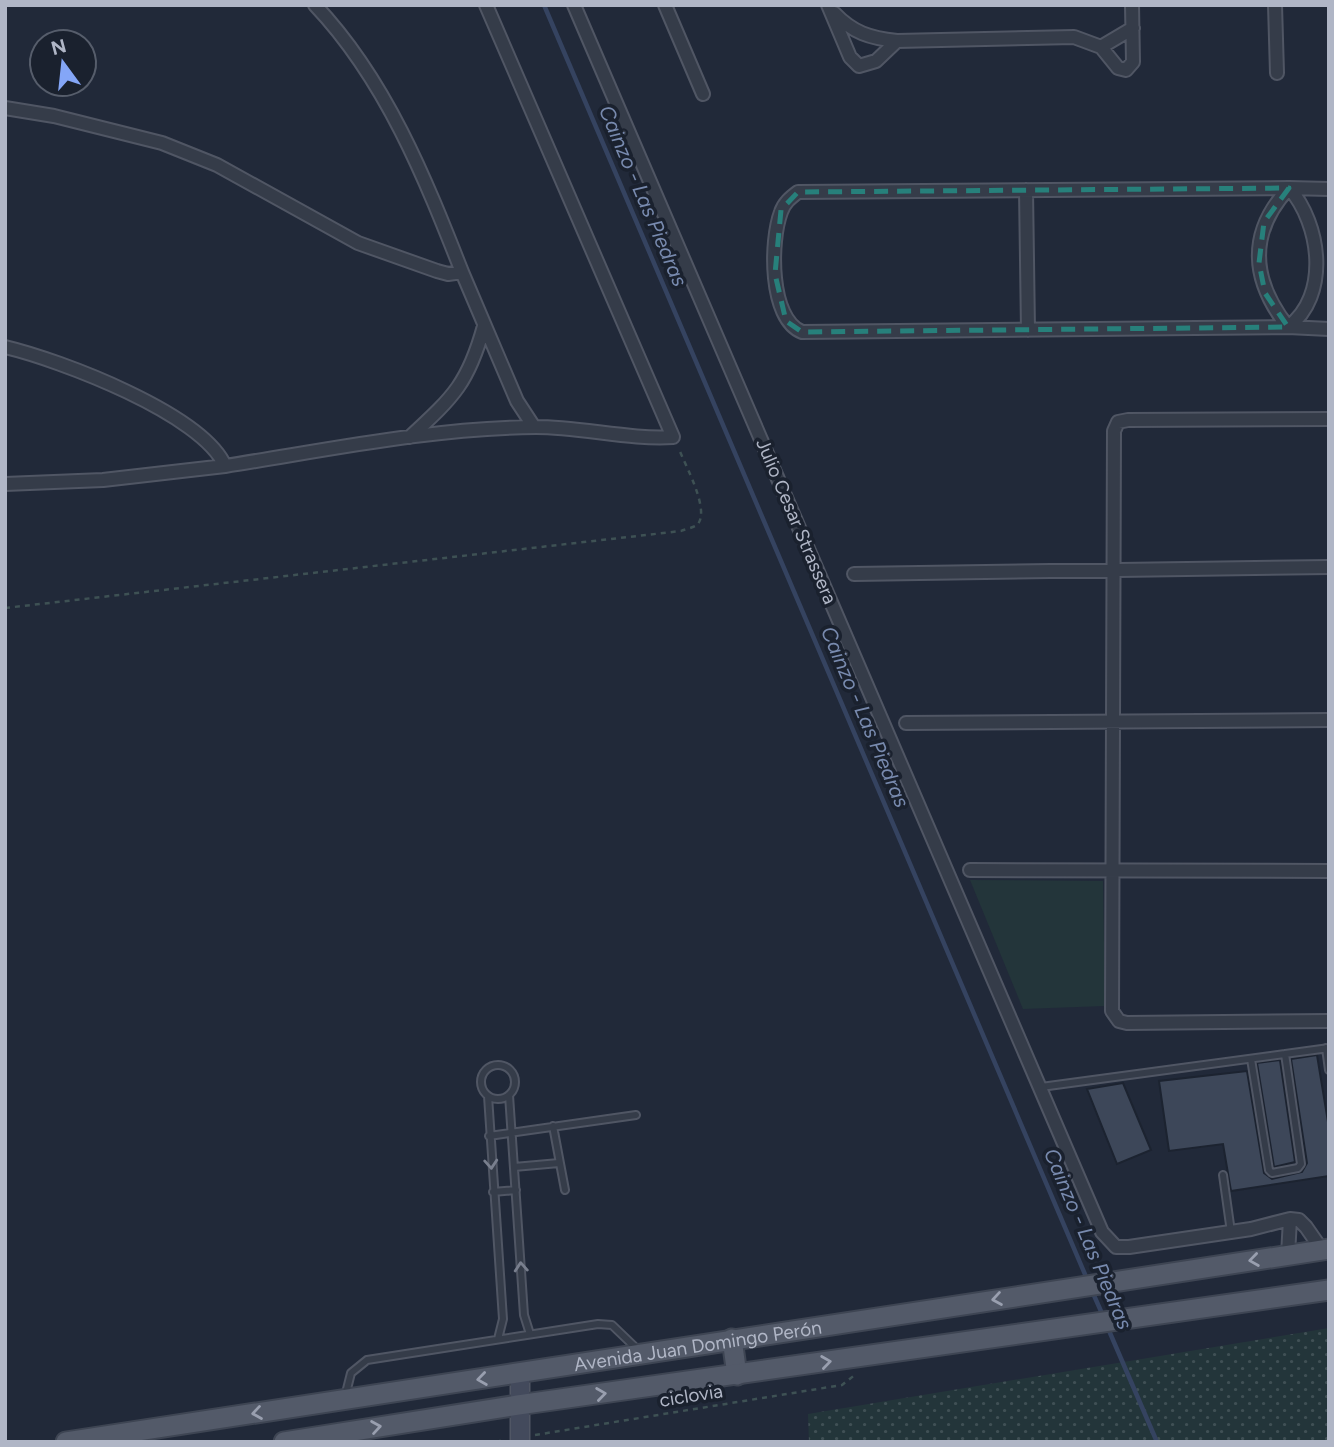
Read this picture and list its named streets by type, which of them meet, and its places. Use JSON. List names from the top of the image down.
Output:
{
  "streets": {
    "main road": ["Avenida Juan Domingo Perón"],
    "street": ["Julio Cesar Strassera"],
    "path": ["ciclovia"]
  },
  "crossings": [
    ["Avenida Juan Domingo Perón", "ciclovia"]
  ],
  "water": ["Cainzo - Las Piedras"],
  "north": "top"
}
